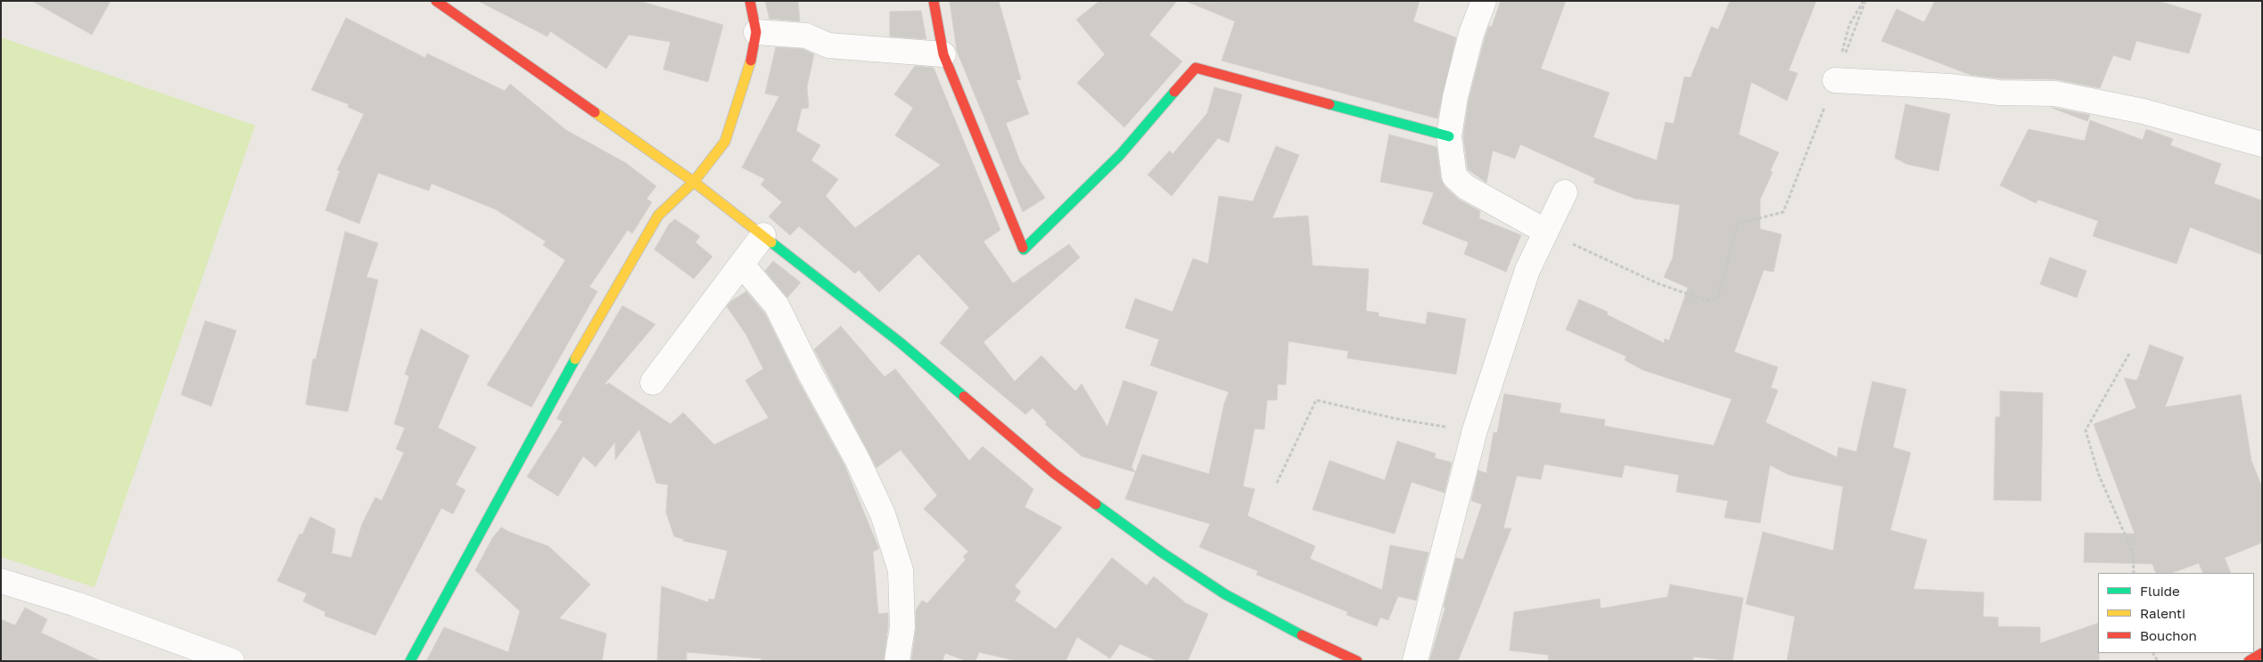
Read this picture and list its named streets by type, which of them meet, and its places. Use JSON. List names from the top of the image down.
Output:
{
  "legend": ["Fluide", "Ralenti", "Bouchon"]
}
